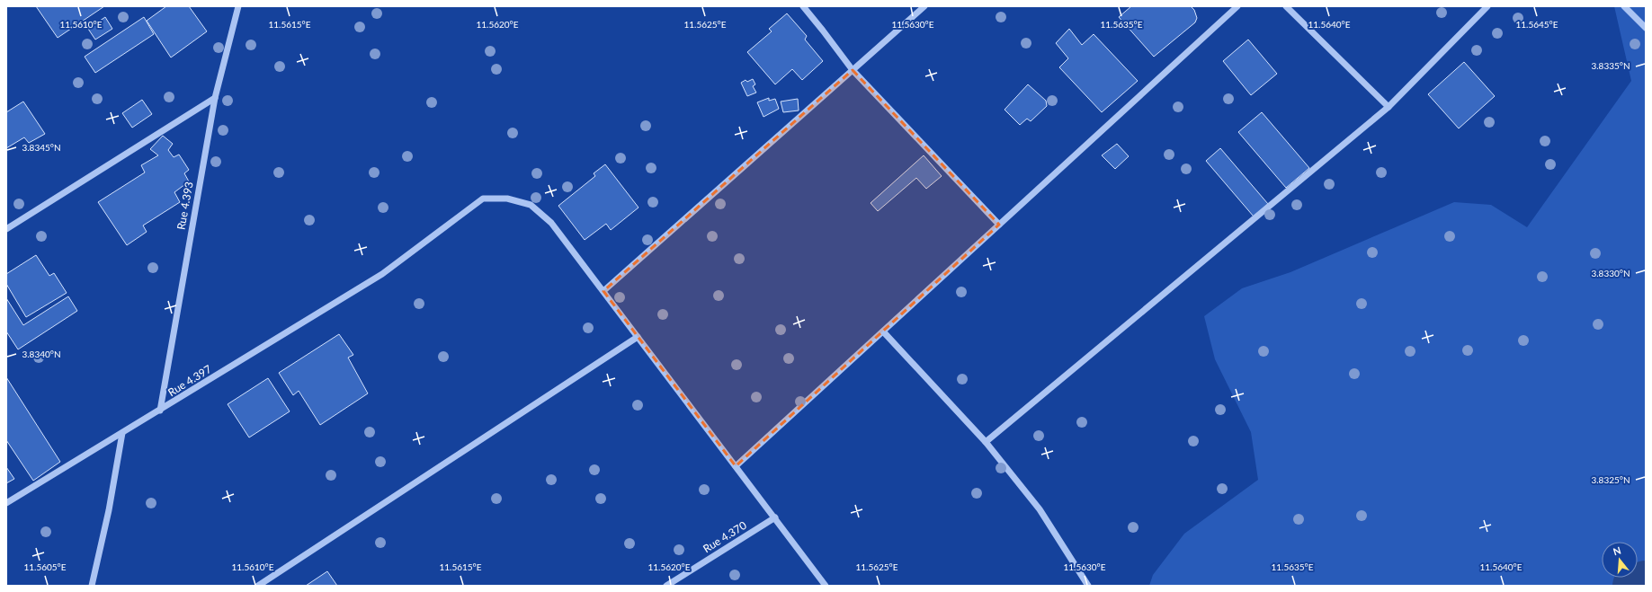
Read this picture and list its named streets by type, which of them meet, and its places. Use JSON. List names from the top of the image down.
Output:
{
  "streets": {
    "street": ["Rue 4.393", "Rue 4.397", "Rue 4.370"]
  },
  "crossings": [
    ["Rue 4.393", "Rue 4.397"],
    ["Rue 4.397", "Rue 4.370"]
  ],
  "north": "top",
  "coordinates": [
    "11.5610°E",
    "11.5615°E",
    "11.5620°E",
    "11.5625°E",
    "11.5630°E",
    "11.5635°E",
    "11.5640°E",
    "11.5645°E",
    "3.8335°N",
    "3.8345°N",
    "3.8330°N",
    "3.8340°N",
    "3.8325°N",
    "11.5605°E"
  ]
}
